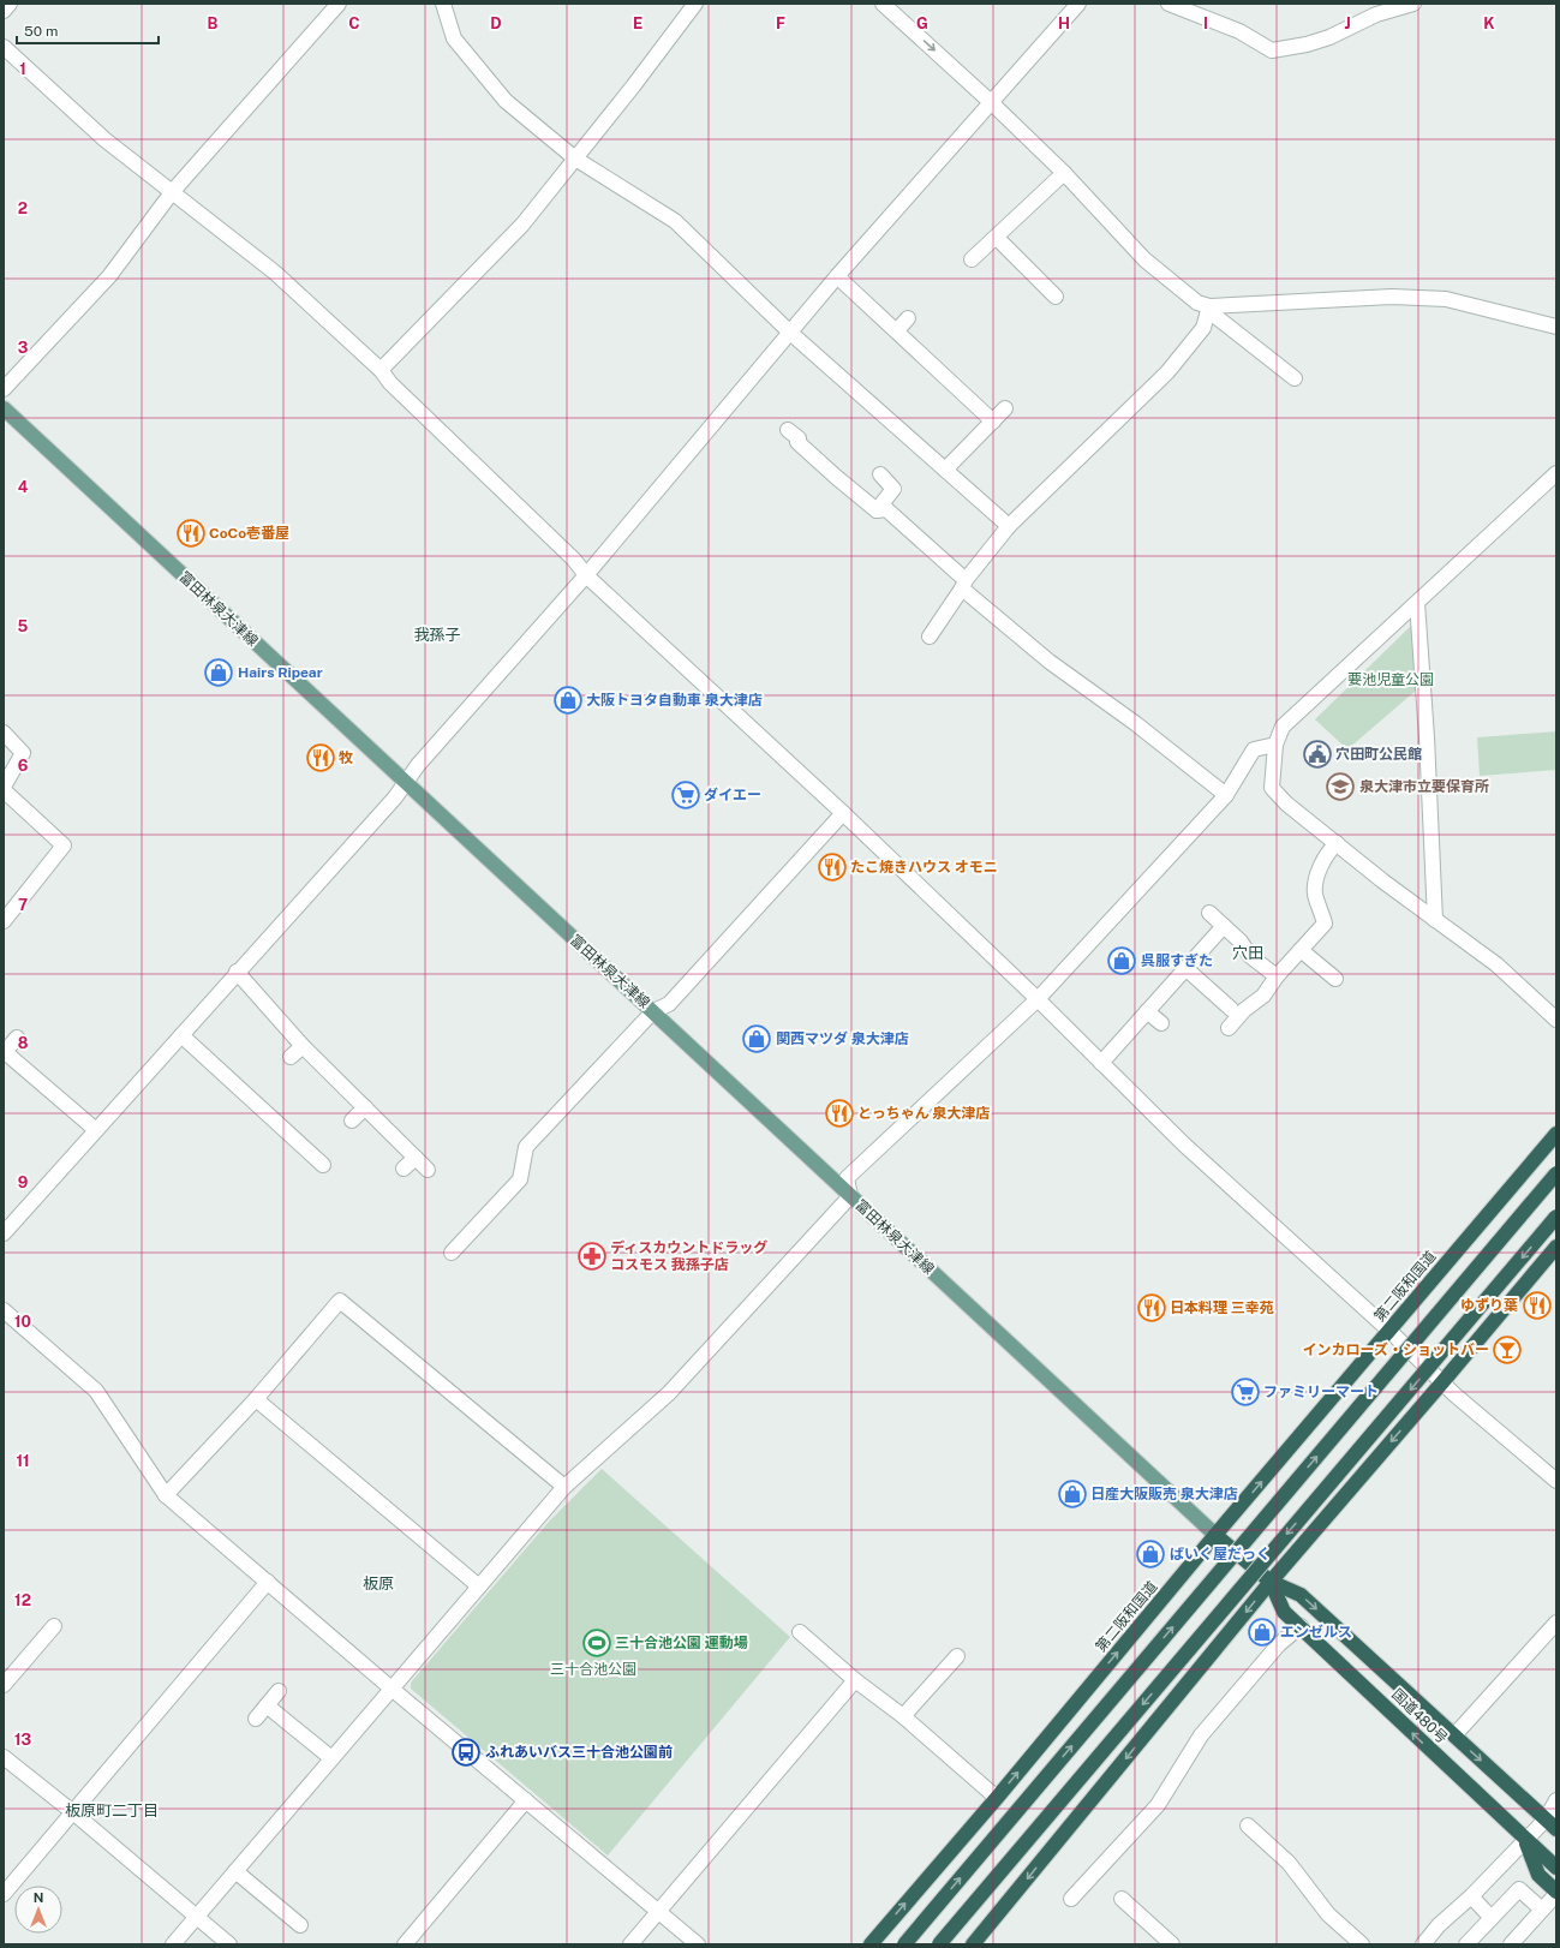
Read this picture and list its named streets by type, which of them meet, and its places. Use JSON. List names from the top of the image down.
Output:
{
  "streets": {
    "highway": ["第二阪和国道", "国道480号"],
    "main road": ["富田林泉大津線"]
  },
  "crossings": [
    ["富田林泉大津線", "第二阪和国道"],
    ["富田林泉大津線", "国道480号"],
    ["第二阪和国道", "国道480号"]
  ],
  "districts": [
    "我孫子",
    "穴田",
    "板原",
    "板原町二丁目"
  ],
  "parks": ["要池児童公園", "三十合池公園"],
  "places": {
    "restaurant": [
      "CoCo壱番屋",
      "牧",
      "たこ焼きハウス オモニ",
      "とっちゃん 泉大津店",
      "ゆずり葉",
      "日本料理 三幸苑"
    ],
    "shop": [
      "Hairs Ripear",
      "大阪トヨタ自動車 泉大津店",
      "呉服すぎた",
      "関西マツダ 泉大津店",
      "日産大阪販売 泉大津店",
      "ばいく屋だっく",
      "エンゼルス"
    ],
    "public building": ["穴田町公民館"],
    "school or university": ["泉大津市立要保育所"],
    "supermarket": ["ダイエー", "ファミリーマート"],
    "pharmacy": ["ディスカウントドラッグ コスモス 我孫子店"],
    "bar": ["インカローズ・ショットバー"],
    "sports": ["三十合池公園 運動場"],
    "bus stop": ["ふれあいバス三十合池公園前"]
  },
  "scale_bar": "50 m",
  "north": "top",
  "grid": {
    "columns": [
      "B",
      "C",
      "D",
      "E",
      "F",
      "G",
      "H",
      "I",
      "J",
      "K"
    ],
    "rows": [
      "1",
      "2",
      "3",
      "4",
      "5",
      "6",
      "7",
      "8",
      "9",
      "10",
      "11",
      "12",
      "13"
    ]
  }
}
